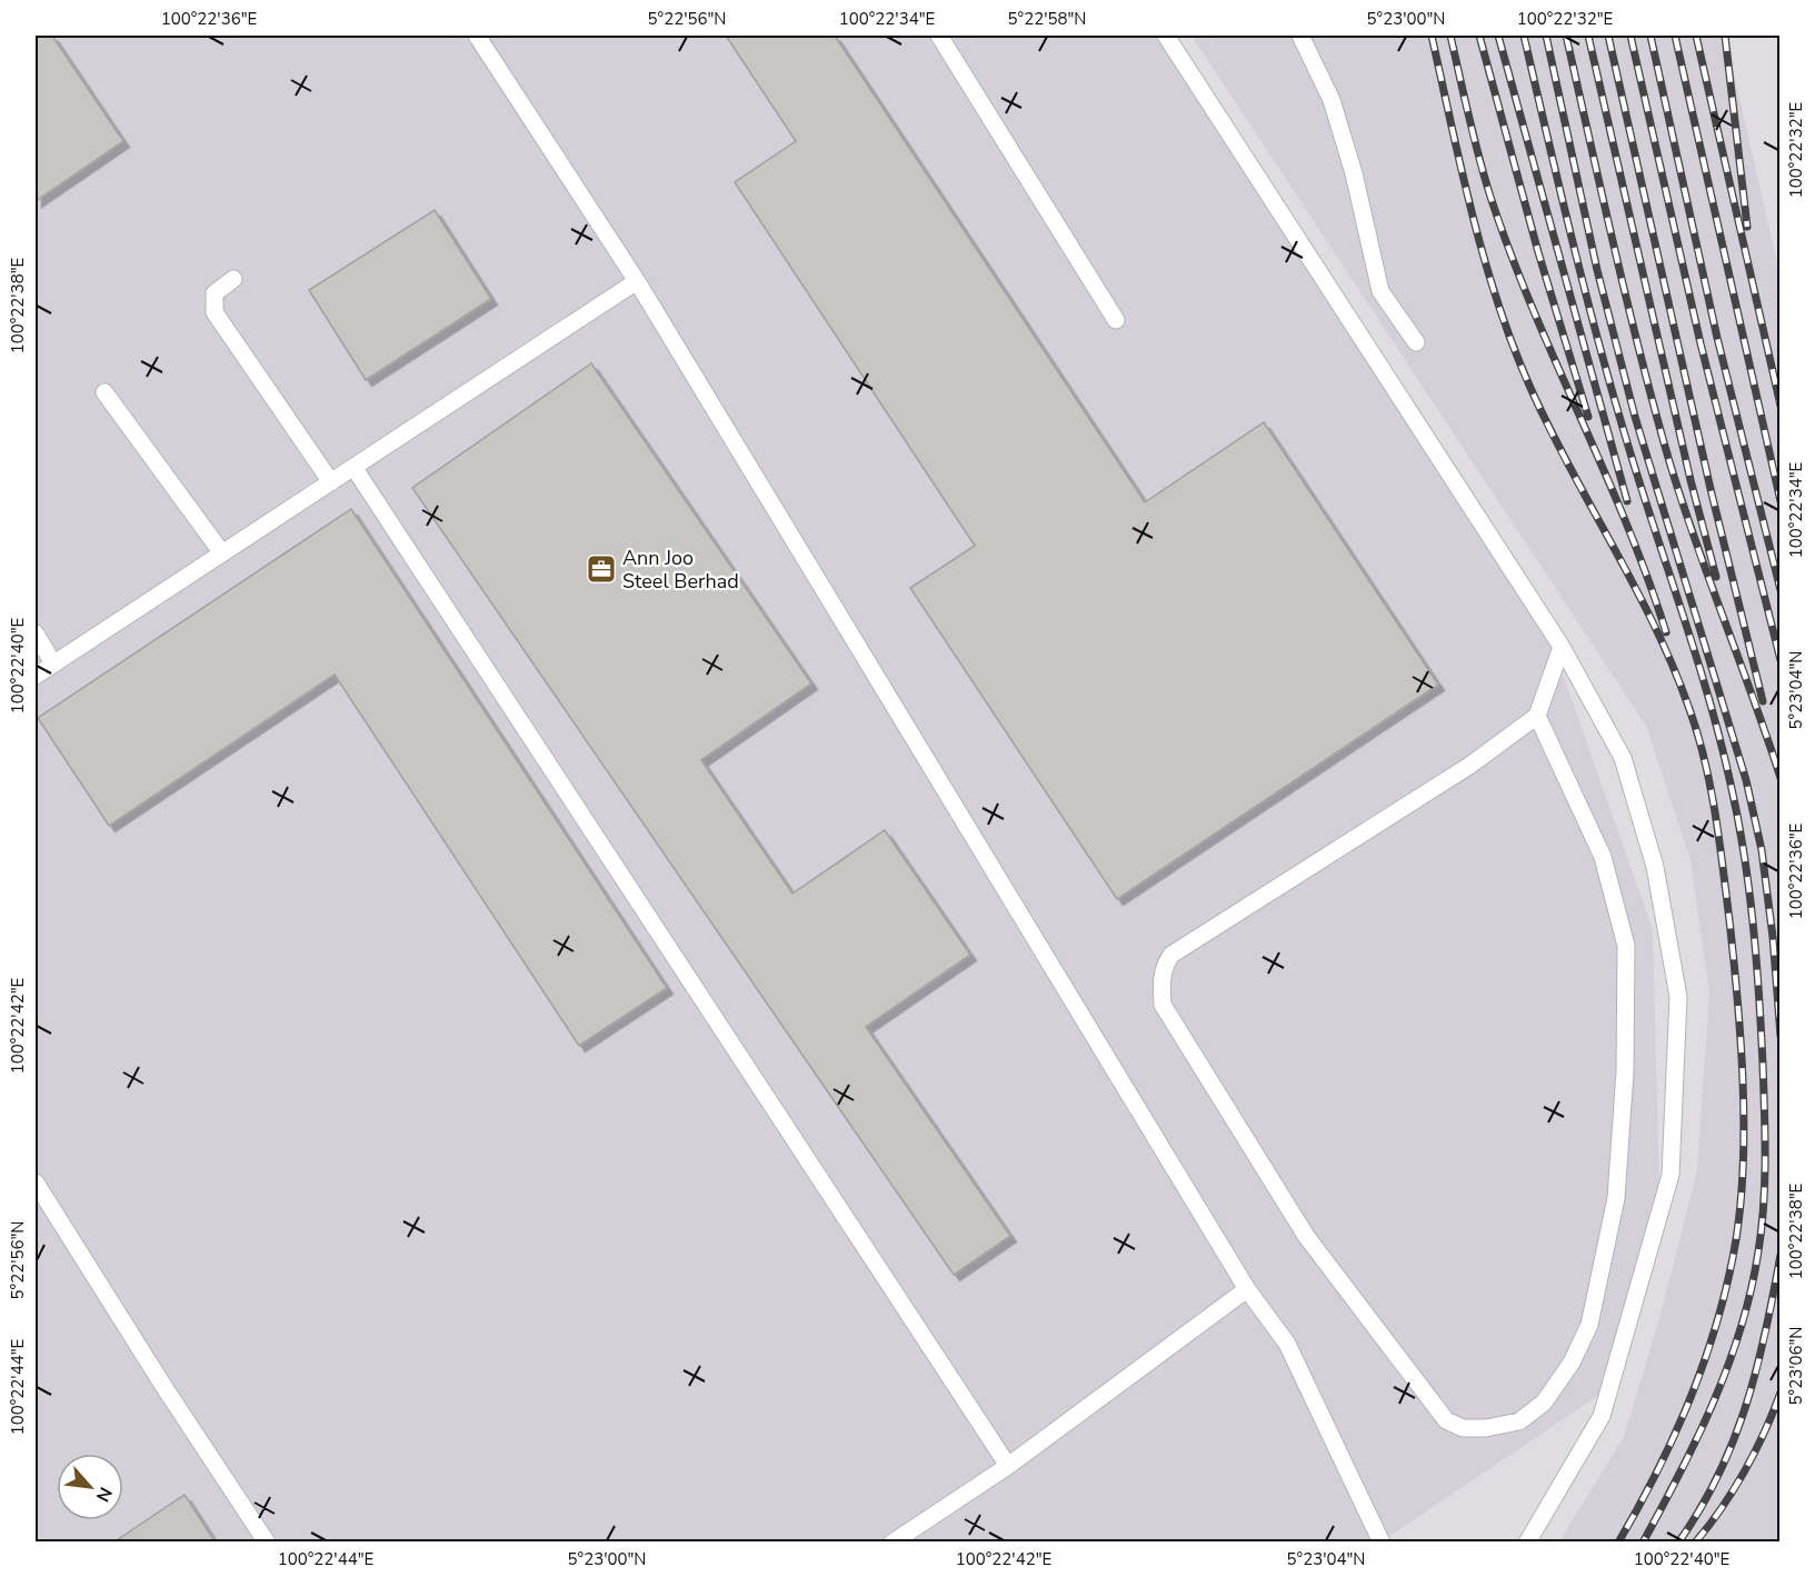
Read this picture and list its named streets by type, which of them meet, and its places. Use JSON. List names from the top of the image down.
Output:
{
  "places": {
    "office": ["Ann Joo Steel Berhad"]
  },
  "north": "bottom right",
  "coordinates": [
    "100°22'36\"E",
    "5°22'56\"N",
    "100°22'34\"E",
    "5°22'58\"N",
    "5°23'00\"N",
    "100°22'32\"E",
    "100°22'38\"E",
    "100°22'40\"E",
    "5°23'04\"N",
    "100°22'42\"E",
    "5°23'06\"N",
    "100°22'44\"E"
  ]
}
